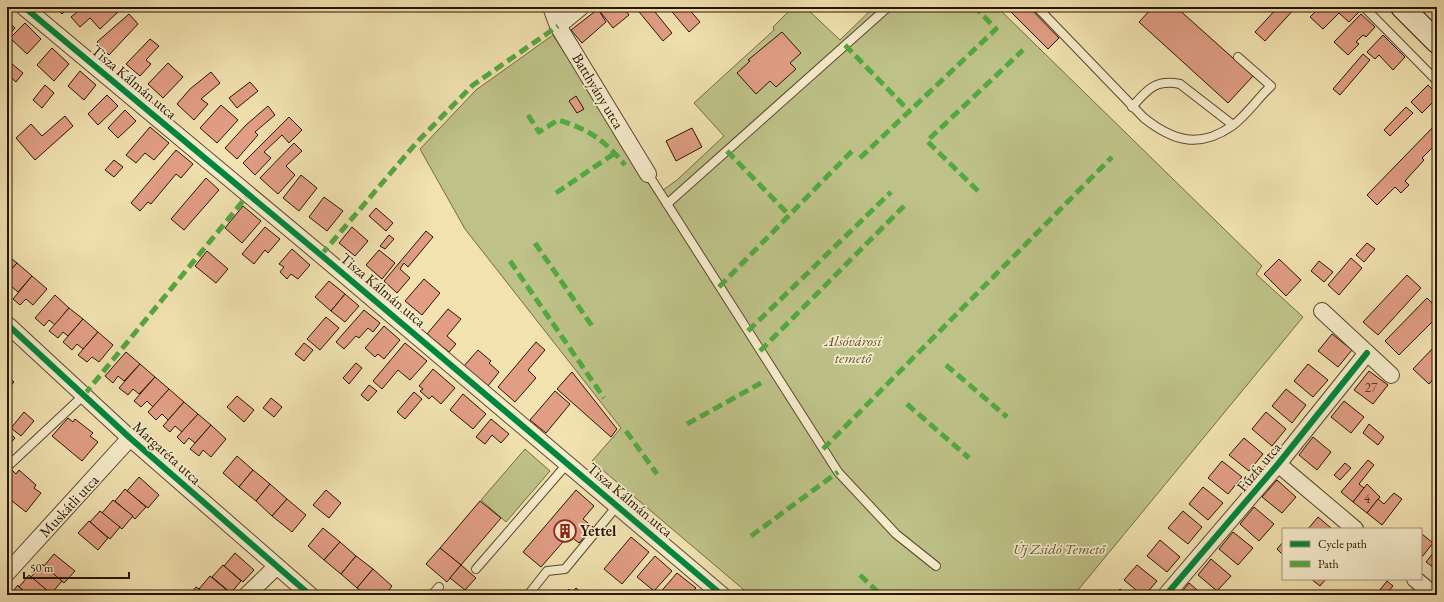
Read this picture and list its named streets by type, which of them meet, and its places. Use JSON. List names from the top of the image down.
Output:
{
  "streets": {
    "street": [
      "Tisza Kálmán utca",
      "Batthyány utca",
      "Margaréta utca",
      "Fűzfa utca",
      "Muskátli utca"
    ]
  },
  "crossings": [
    ["Margaréta utca", "Muskátli utca"]
  ],
  "parks": ["Alsóvárosi temető", "Új Zsidó Temető"],
  "places": {
    "building": ["Yettel"]
  },
  "house_numbers": ["27", "4"],
  "legend": ["Cycle path", "Path"],
  "scale_bar": "50 m"
}
